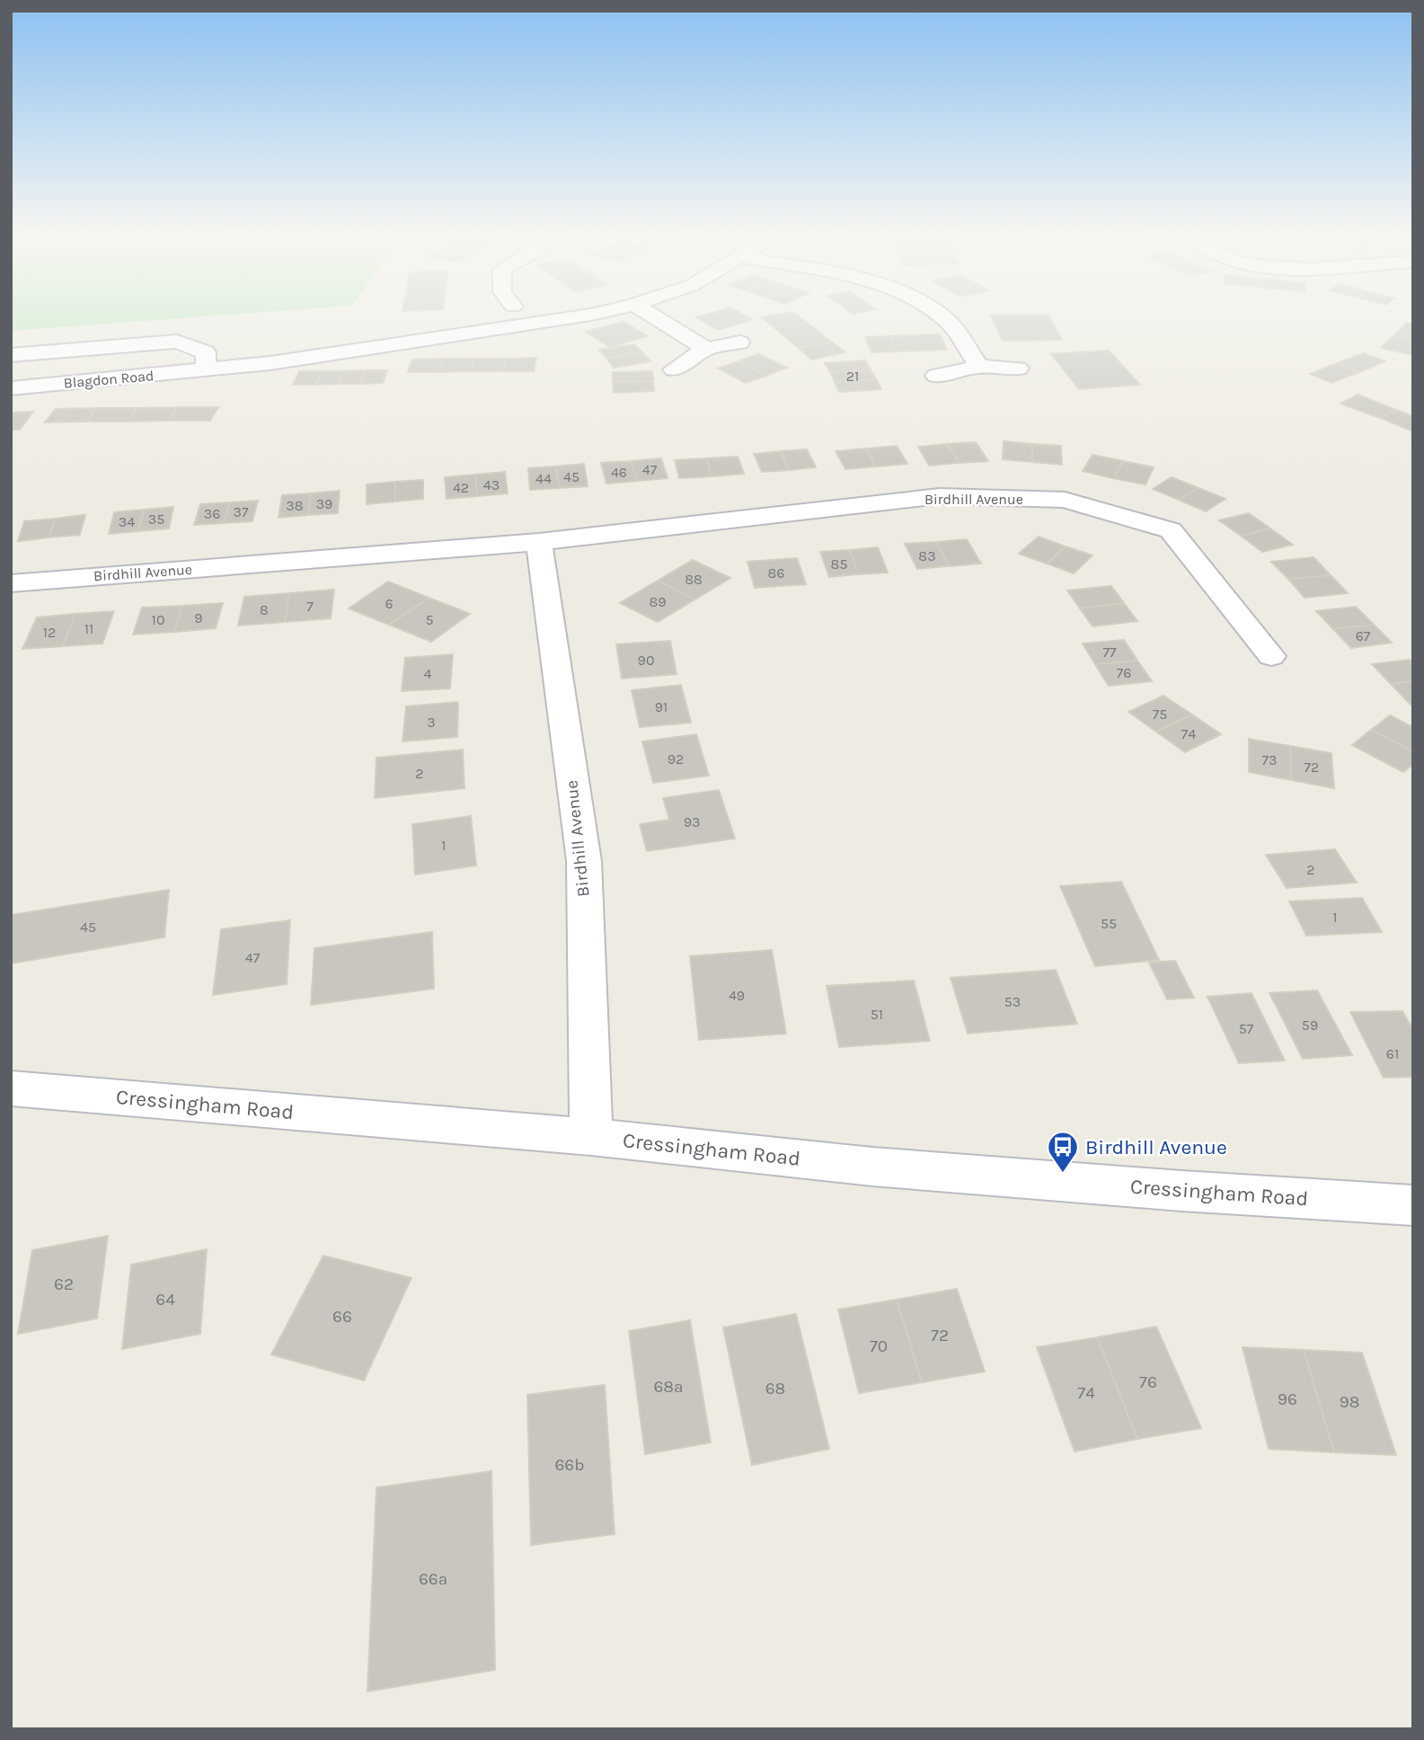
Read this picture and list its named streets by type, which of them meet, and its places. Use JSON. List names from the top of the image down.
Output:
{
  "streets": {
    "street": ["Blagdon Road", "Birdhill Avenue", "Cressingham Road"]
  },
  "crossings": [
    ["Birdhill Avenue", "Cressingham Road"]
  ],
  "places": {
    "bus stop": ["Birdhill Avenue"]
  },
  "house_numbers": [
    "21",
    "47",
    "46",
    "45",
    "44",
    "43",
    "42",
    "39",
    "38",
    "37",
    "36",
    "35",
    "34",
    "83",
    "85",
    "86",
    "88",
    "89",
    "6",
    "7",
    "8",
    "9",
    "10",
    "5",
    "11",
    "12",
    "67",
    "77",
    "90",
    "76",
    "4",
    "91",
    "75",
    "3",
    "74",
    "92",
    "73",
    "72",
    "2",
    "93",
    "1",
    "2",
    "1",
    "55",
    "45",
    "47",
    "49",
    "53",
    "51",
    "59",
    "57",
    "61",
    "62",
    "64",
    "66",
    "72",
    "70",
    "76",
    "68a",
    "68",
    "74",
    "96",
    "98",
    "66b",
    "66a"
  ]
}
